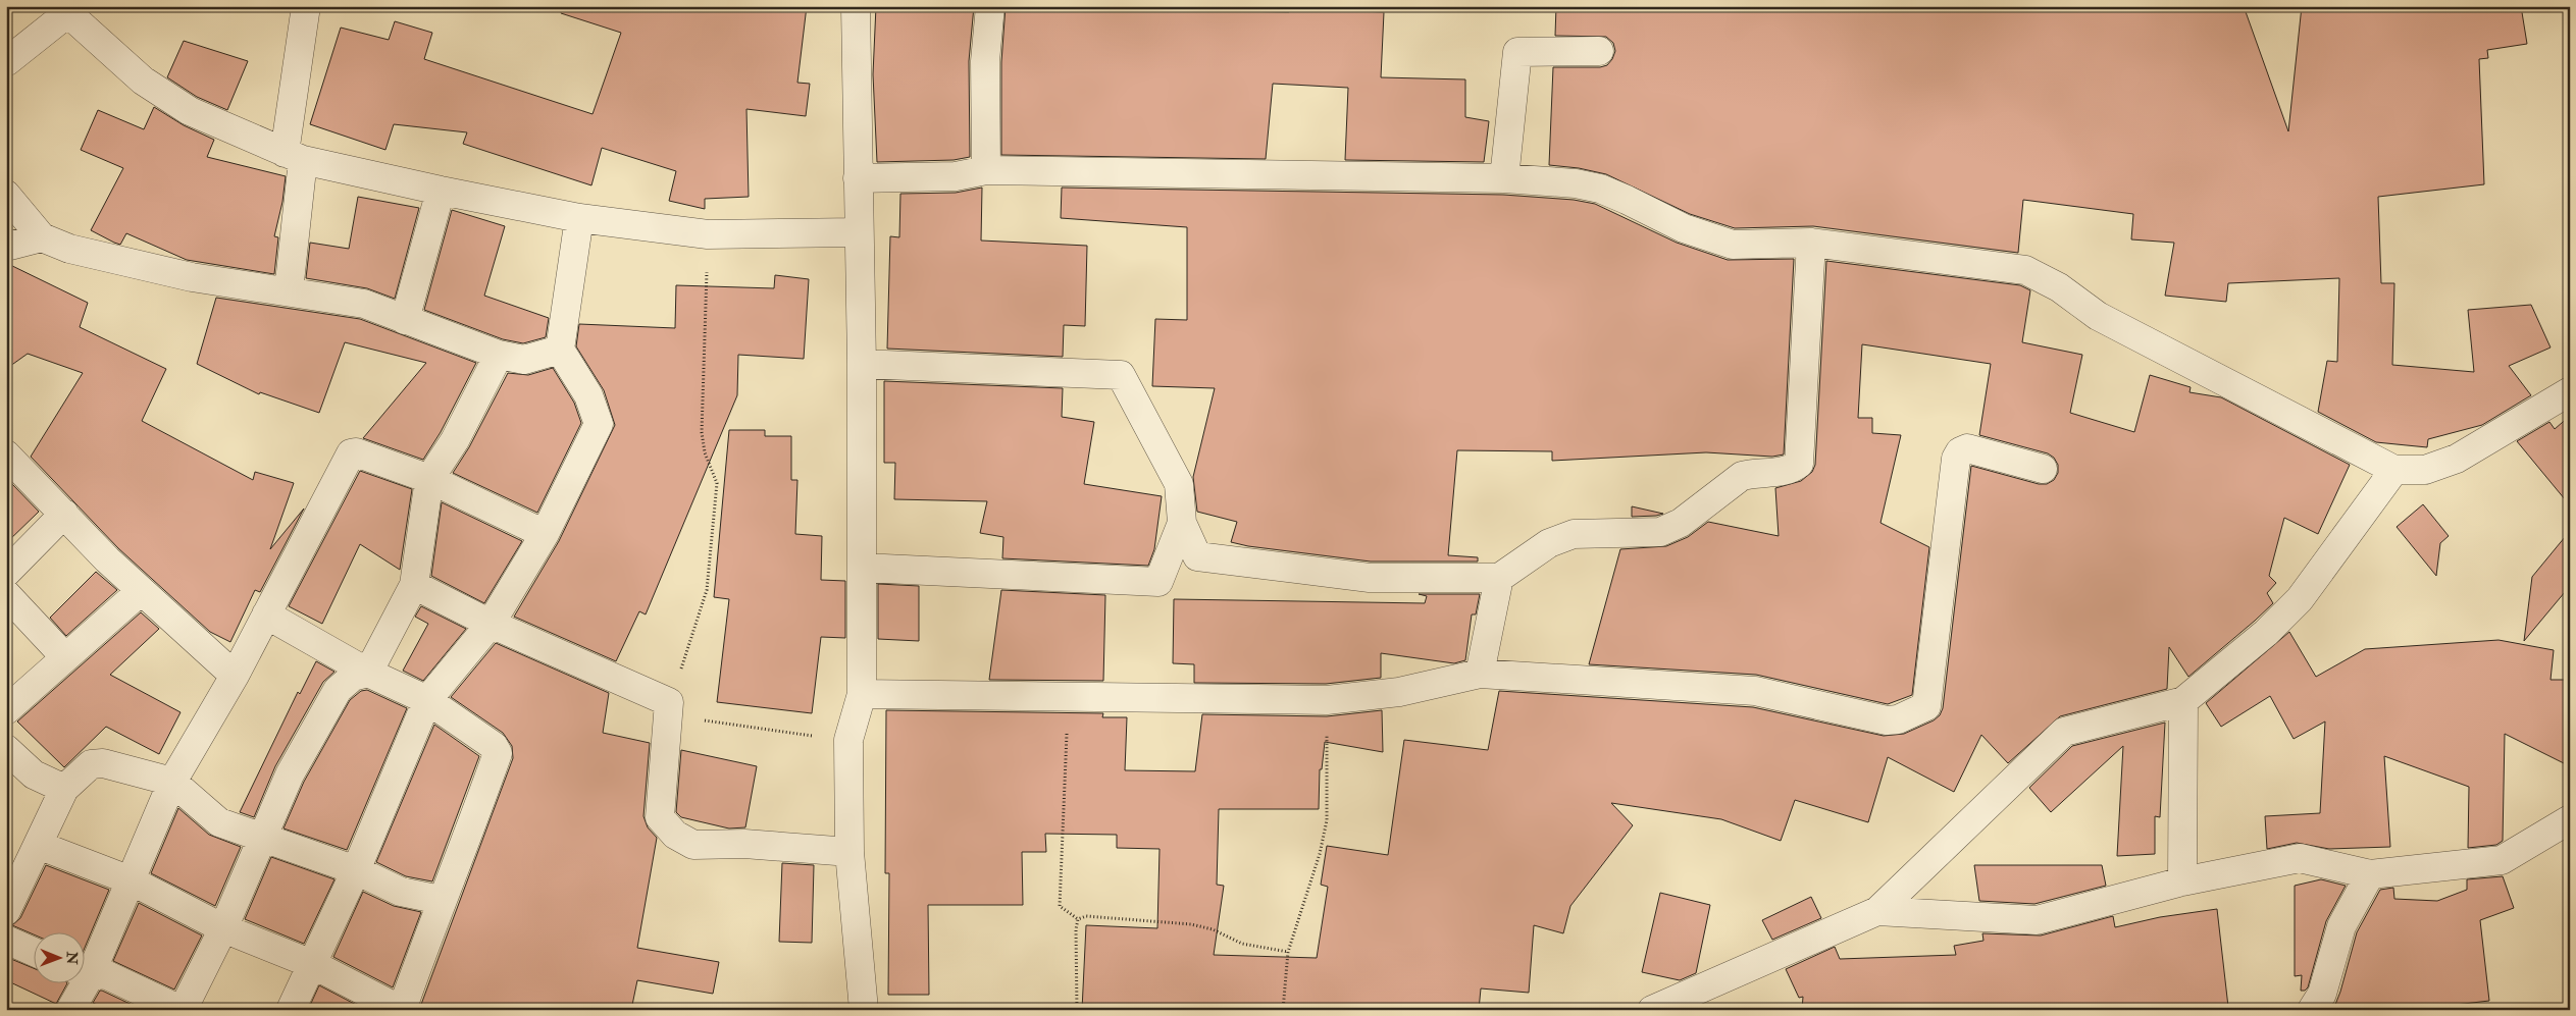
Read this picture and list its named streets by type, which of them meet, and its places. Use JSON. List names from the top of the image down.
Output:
{
  "north": "right"
}
